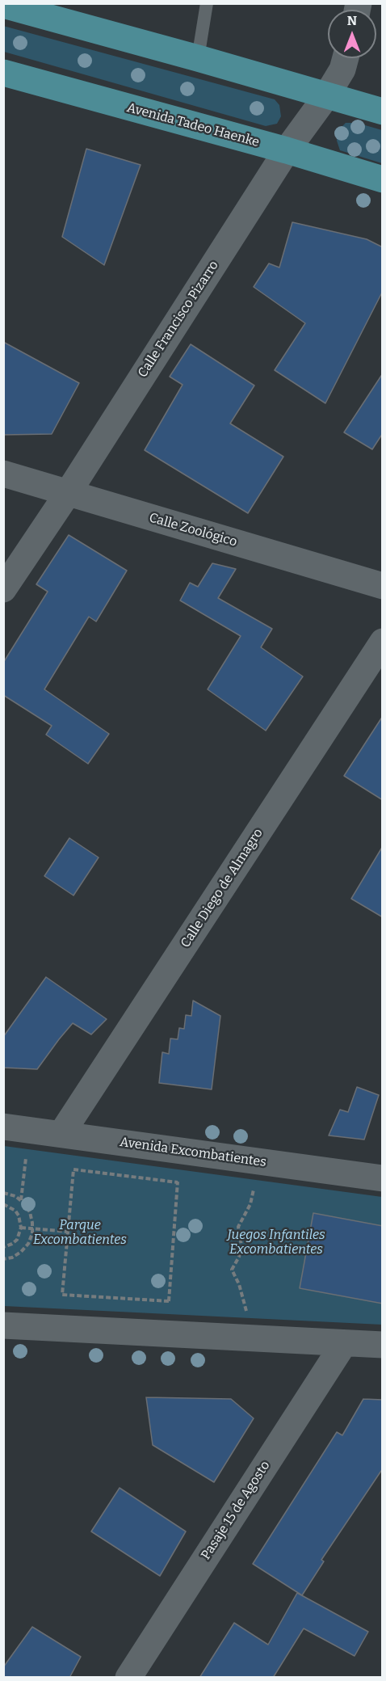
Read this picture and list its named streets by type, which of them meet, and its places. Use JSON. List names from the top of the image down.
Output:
{
  "streets": {
    "main road": ["Avenida Tadeo Haenke"],
    "street": [
      "Calle Francisco Pizarro",
      "Calle Zoológico",
      "Calle Diego de Almagro",
      "Avenida Excombatientes",
      "Pasaje 15 de Agosto"
    ]
  },
  "crossings": [
    ["Avenida Tadeo Haenke", "Calle Francisco Pizarro"],
    ["Calle Francisco Pizarro", "Calle Zoológico"],
    ["Calle Diego de Almagro", "Avenida Excombatientes"]
  ],
  "parks": ["Parque Excombatientes", "Juegos Infantiles Excombatientes"],
  "north": "top"
}
